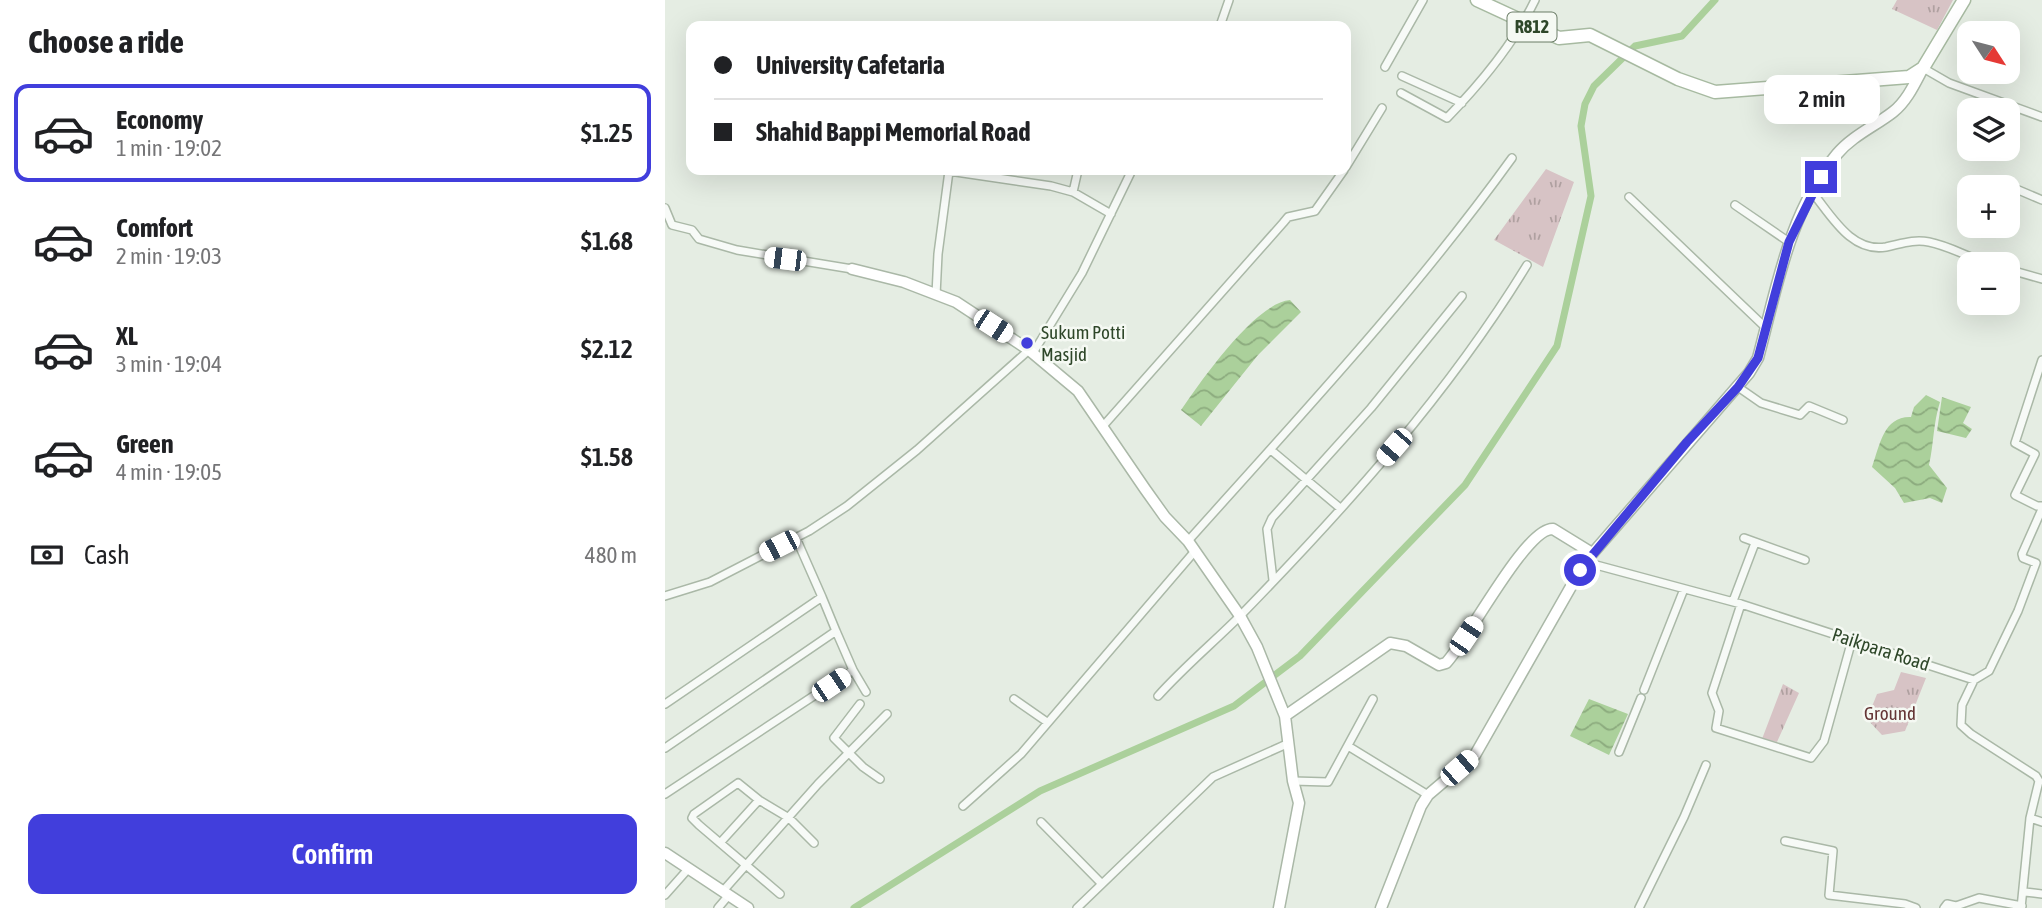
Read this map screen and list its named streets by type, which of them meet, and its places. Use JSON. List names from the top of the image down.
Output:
{
  "streets": {
    "main road": ["R812"],
    "street": ["Paikpara Road"]
  },
  "parks": ["Ground"],
  "places": ["Sukum Potti Masjid"],
  "north": "bottom right",
  "page": {
    "heading": "Choose a ride",
    "map_buttons": ["+", "−"],
    "banner": ["University Cafetaria", "Shahid Bappi Memorial Road"],
    "bubble": "2 min",
    "list": [
      {
        "name": "Economy",
        "note": "1 min · 19:02",
        "value": "$1.25"
      },
      {
        "name": "Comfort",
        "note": "2 min · 19:03",
        "value": "$1.68"
      },
      {
        "name": "XL",
        "note": "3 min · 19:04",
        "value": "$2.12"
      },
      {
        "name": "Green",
        "note": "4 min · 19:05",
        "value": "$1.58"
      }
    ],
    "pay": ["Cash", "480 m"],
    "buttons": "Confirm"
  }
}
